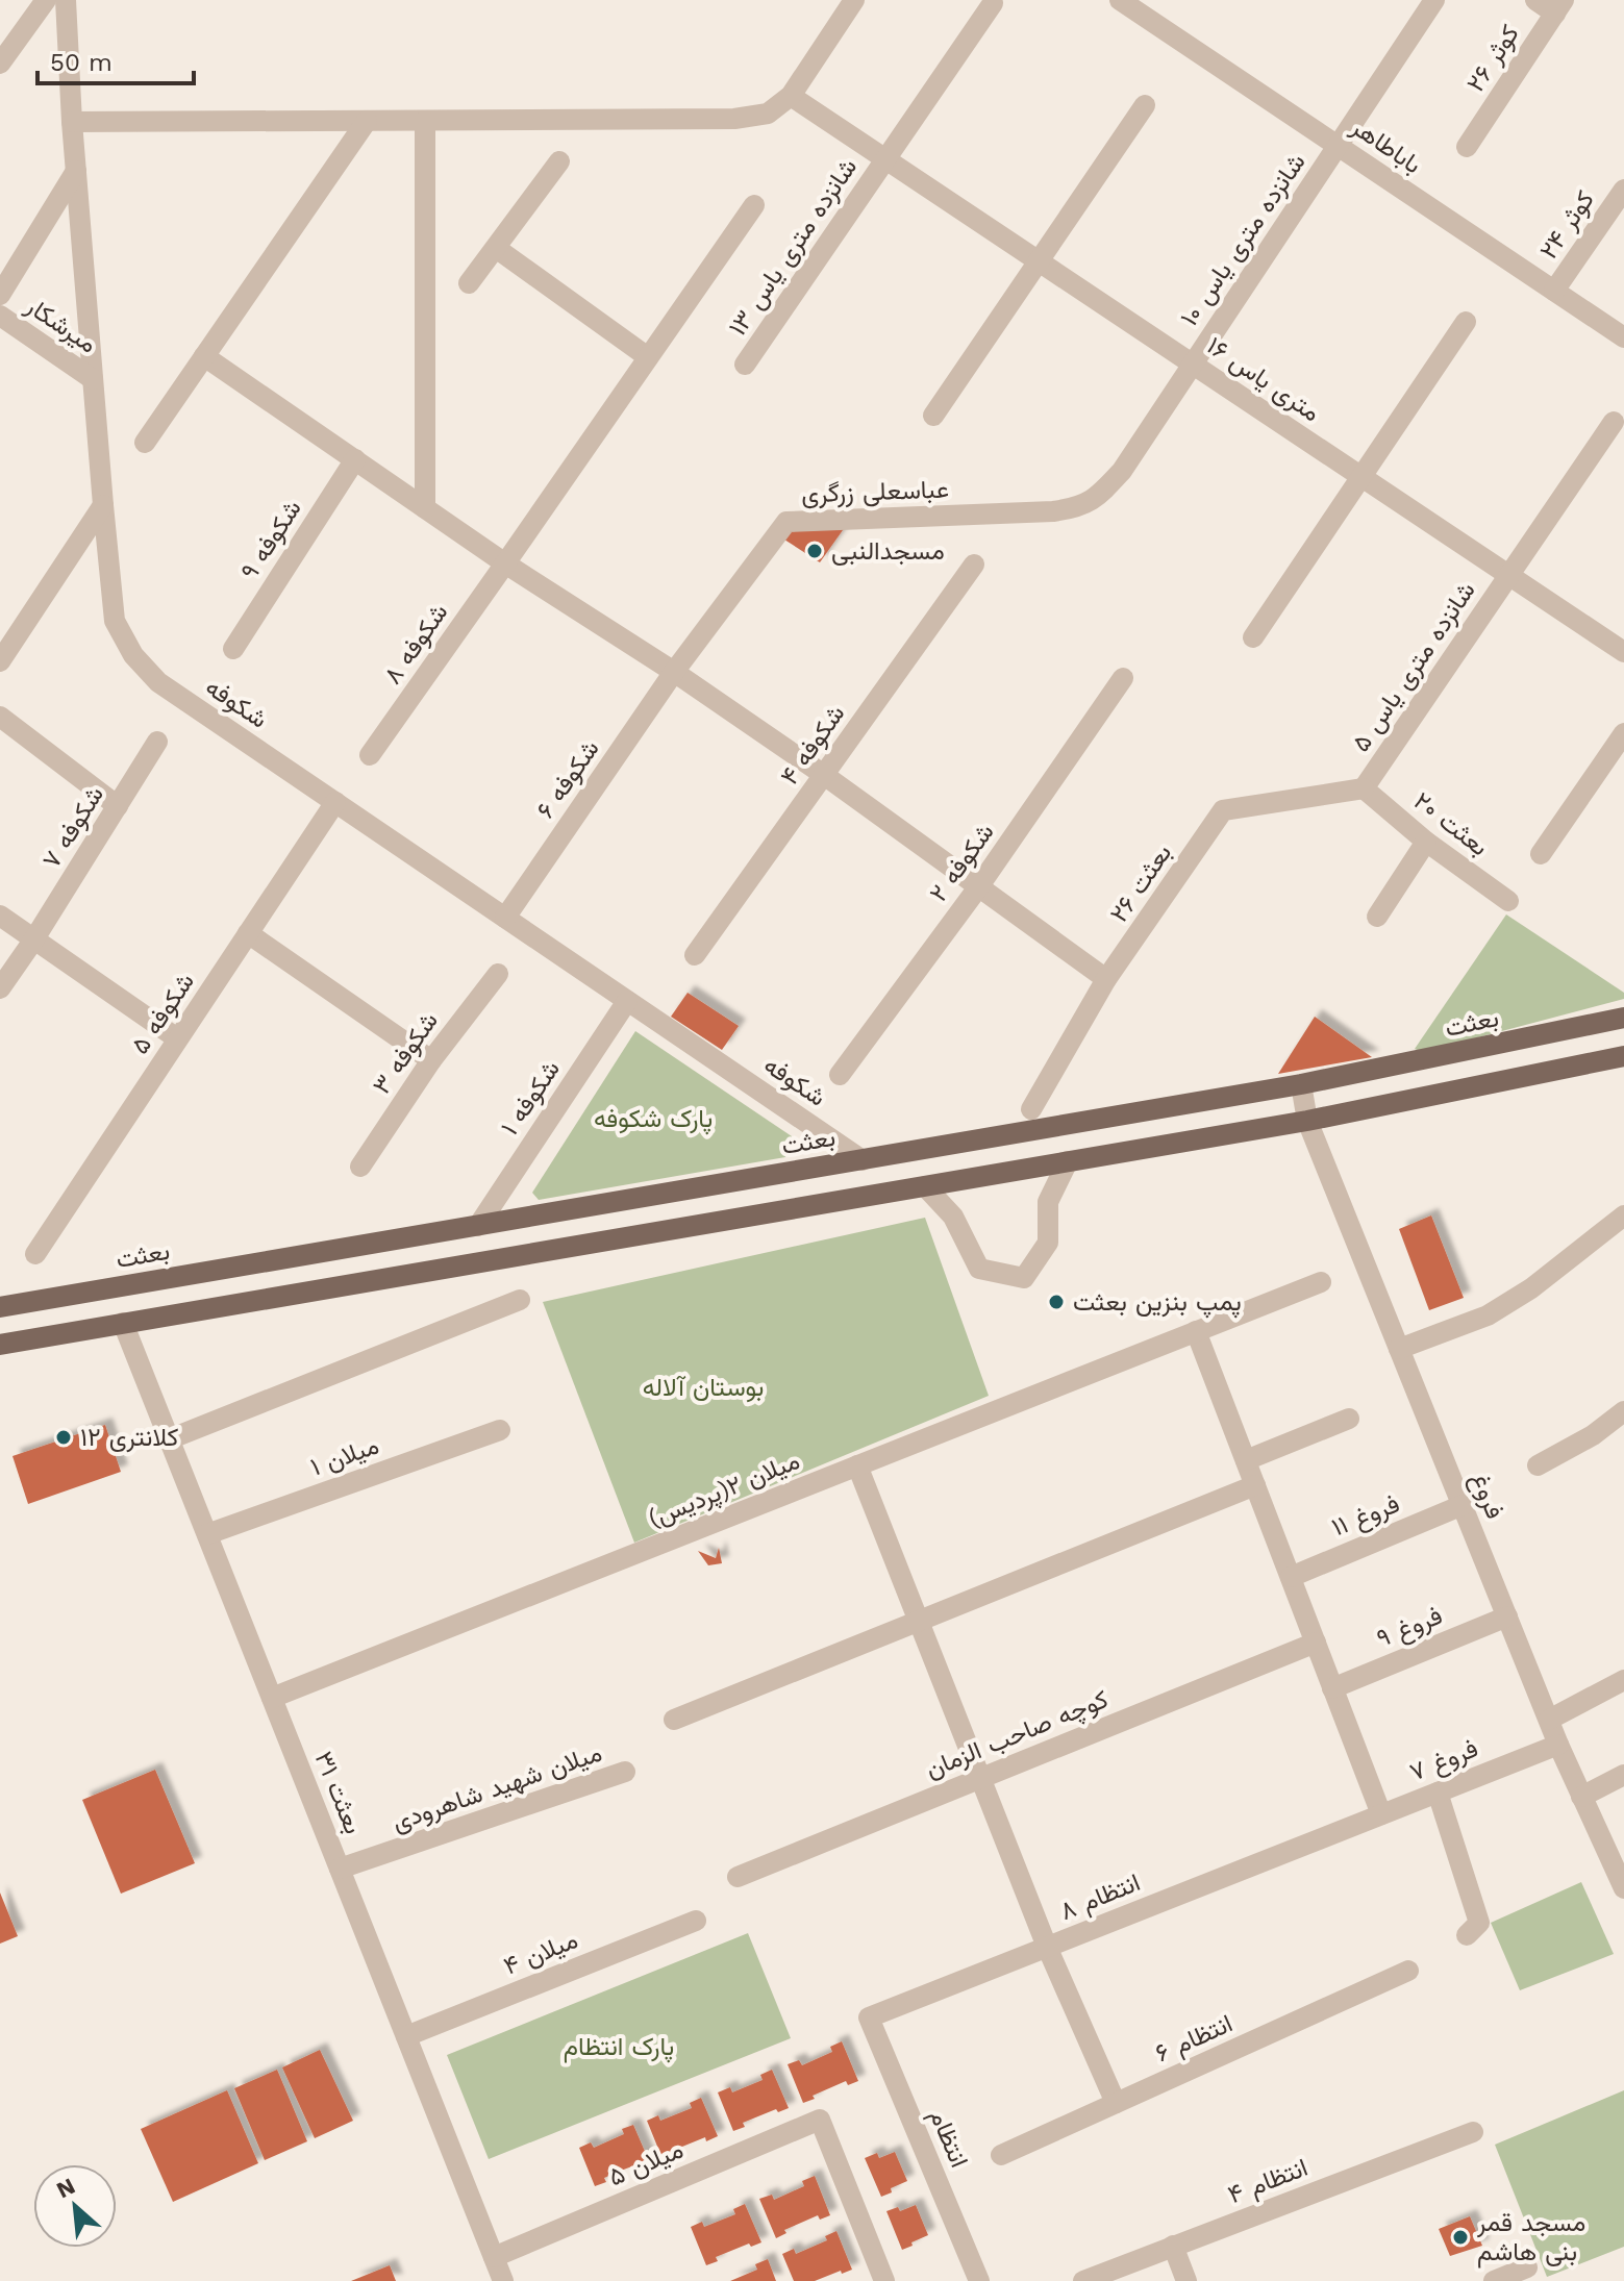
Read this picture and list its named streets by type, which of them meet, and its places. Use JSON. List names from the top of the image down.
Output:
{
  "streets": {
    "main road": ["بعثت"],
    "street": [
      "کوثر ۲۶",
      "باباطاهر",
      "کوثر ۲۴",
      "شانزده متری یاس ۱۰",
      "شانزده متری یاس ۱۳",
      "میرشکار",
      "۱۶ متری یاس",
      "عباسعلی زرگری",
      "شکوفه ۹",
      "شکوفه ۸",
      "شانزده متری یاس ۵",
      "شکوفه",
      "شکوفه ۴",
      "شکوفه ۶",
      "بعثت ۲۰",
      "شکوفه ۷",
      "شکوفه ۲",
      "بعثت ۲۶",
      "شکوفه ۵",
      "شکوفه ۳",
      "شکوفه ۱",
      "میلان ۱",
      "میلان ۲(پردیس)",
      "فروغ",
      "فروغ ۱۱",
      "فروغ ۹",
      "کوچه صاحب الزمان",
      "فروغ ۷",
      "میلان شهید شاهرودی",
      "بعثت ۳۱",
      "انتظام ۸",
      "میلان ۴",
      "انتظام ۶",
      "انتظام",
      "میلان ۵",
      "انتظام ۴"
    ]
  },
  "crossings": [
    ["باباطاهر", "کوثر ۲۴"],
    ["باباطاهر", "شانزده متری یاس ۱۰"],
    ["شانزده متری یاس ۱۰", "۱۶ متری یاس"],
    ["شانزده متری یاس ۱۰", "عباسعلی زرگری"],
    ["شانزده متری یاس ۱۳", "۱۶ متری یاس"],
    ["میرشکار", "شکوفه"],
    ["۱۶ متری یاس", "شانزده متری یاس ۵"],
    ["عباسعلی زرگری", "شکوفه ۶"],
    ["شانزده متری یاس ۵", "بعثت ۲۰"],
    ["شانزده متری یاس ۵", "بعثت ۲۶"],
    ["شکوفه", "شکوفه ۶"],
    ["شکوفه", "شکوفه ۵"],
    ["شکوفه", "بعثت"],
    ["شکوفه", "شکوفه ۱"],
    ["بعثت ۲۰", "بعثت ۲۶"],
    ["بعثت", "شکوفه ۱"],
    ["بعثت", "فروغ"],
    ["میلان ۱", "بعثت ۳۱"],
    ["میلان ۲(پردیس)", "بعثت ۳۱"],
    ["فروغ", "فروغ ۱۱"],
    ["فروغ", "فروغ ۹"],
    ["فروغ", "فروغ ۷"],
    ["فروغ ۷", "انتظام ۸"],
    ["میلان شهید شاهرودی", "بعثت ۳۱"],
    ["بعثت ۳۱", "میلان ۴"],
    ["بعثت ۳۱", "میلان ۵"],
    ["انتظام ۸", "انتظام"]
  ],
  "parks": ["پارک شکوفه", "بوستان آلاله", "پارک انتظام"],
  "places": [
    "مسجدالنبی",
    "پمپ بنزین بعثت",
    "کلانتری ۱۲",
    "مسجد قمر بنی هاشم"
  ],
  "scale_bar": "50 m",
  "north": "top left"
}
